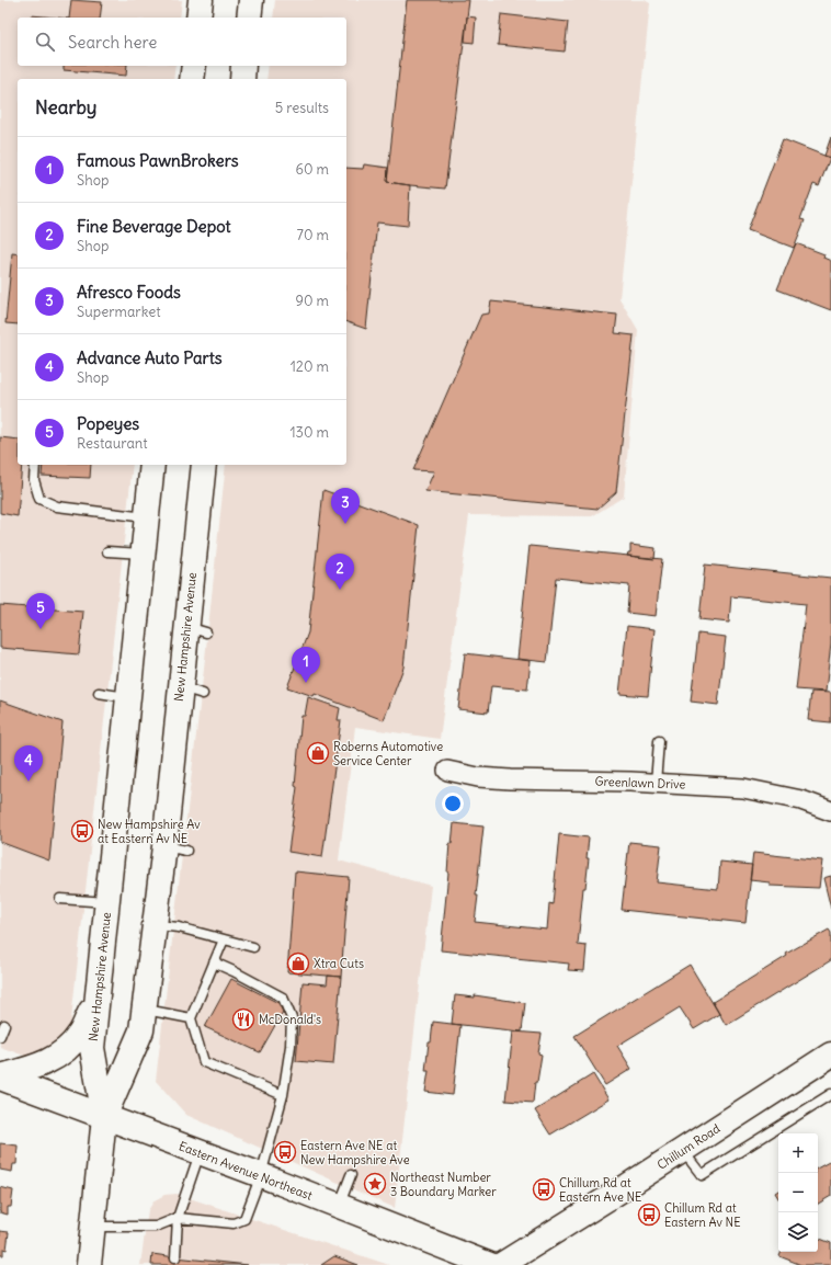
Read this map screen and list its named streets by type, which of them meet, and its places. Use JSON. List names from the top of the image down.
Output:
{
  "streets": {
    "main road": ["New Hampshire Avenue", "Chillum Road", "Eastern Avenue Northeast"],
    "street": ["Greenlawn Drive"]
  },
  "crossings": [
    ["New Hampshire Avenue", "Eastern Avenue Northeast"]
  ],
  "places": {
    "shop": ["Roberns Automotive Service Center", "Xtra Cuts"],
    "bus stop": [
      "New Hampshire Av at Eastern Av NE",
      "Eastern Ave NE at New Hampshire Ave",
      "Chillum Rd at Eastern Ave NE",
      "Chillum Rd at Eastern Av NE"
    ],
    "restaurant": ["McDonald's"],
    "place": ["Northeast Number 3 Boundary Marker"]
  },
  "page": {
    "search": "Search here",
    "heading": ["Nearby", "5 results"],
    "list": [
      {
        "mark": "1",
        "name": "Famous PawnBrokers",
        "note": "Shop",
        "value": "60 m"
      },
      {
        "mark": "2",
        "name": "Fine Beverage Depot",
        "note": "Shop",
        "value": "70 m"
      },
      {
        "mark": "3",
        "name": "Afresco Foods",
        "note": "Supermarket",
        "value": "90 m"
      },
      {
        "mark": "4",
        "name": "Advance Auto Parts",
        "note": "Shop",
        "value": "120 m"
      },
      {
        "mark": "5",
        "name": "Popeyes",
        "note": "Restaurant",
        "value": "130 m"
      }
    ],
    "pins": [
      "3",
      "2",
      "5",
      "1",
      "4"
    ],
    "map_buttons": ["+", "−"]
  }
}
